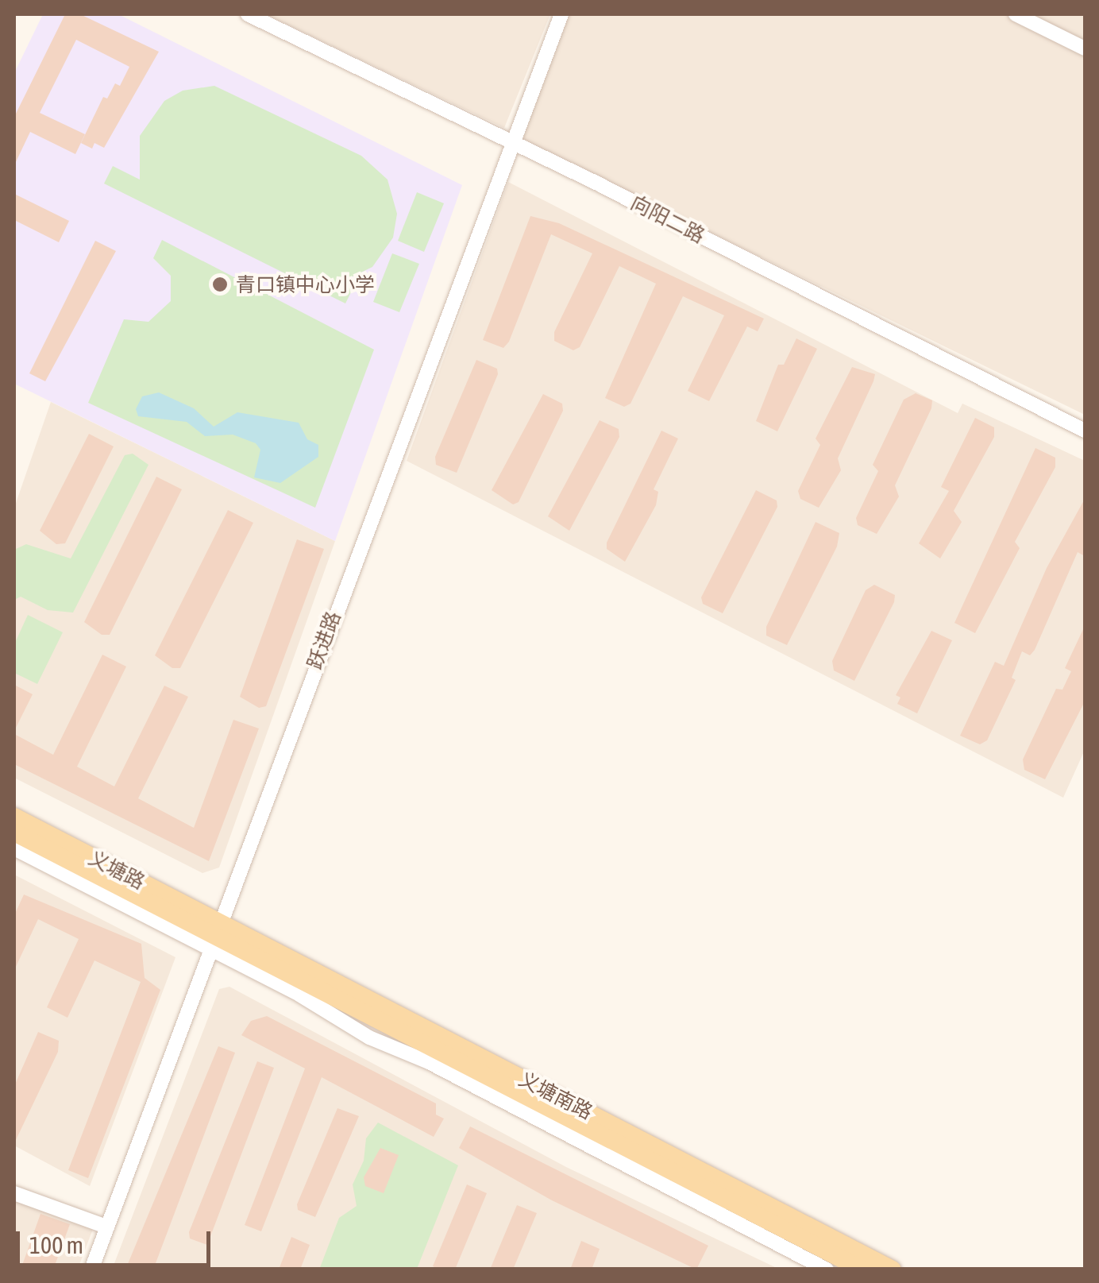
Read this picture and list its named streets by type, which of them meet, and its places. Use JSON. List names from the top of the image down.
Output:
{
  "streets": {
    "main road": ["义塘路", "义塘南路"],
    "street": ["向阳二路", "跃进路"]
  },
  "crossings": [
    ["向阳二路", "跃进路"],
    ["跃进路", "义塘路"],
    ["跃进路", "义塘南路"],
    ["义塘路", "义塘南路"]
  ],
  "places": ["青口镇中心小学"],
  "scale_bar": "100 m"
}
